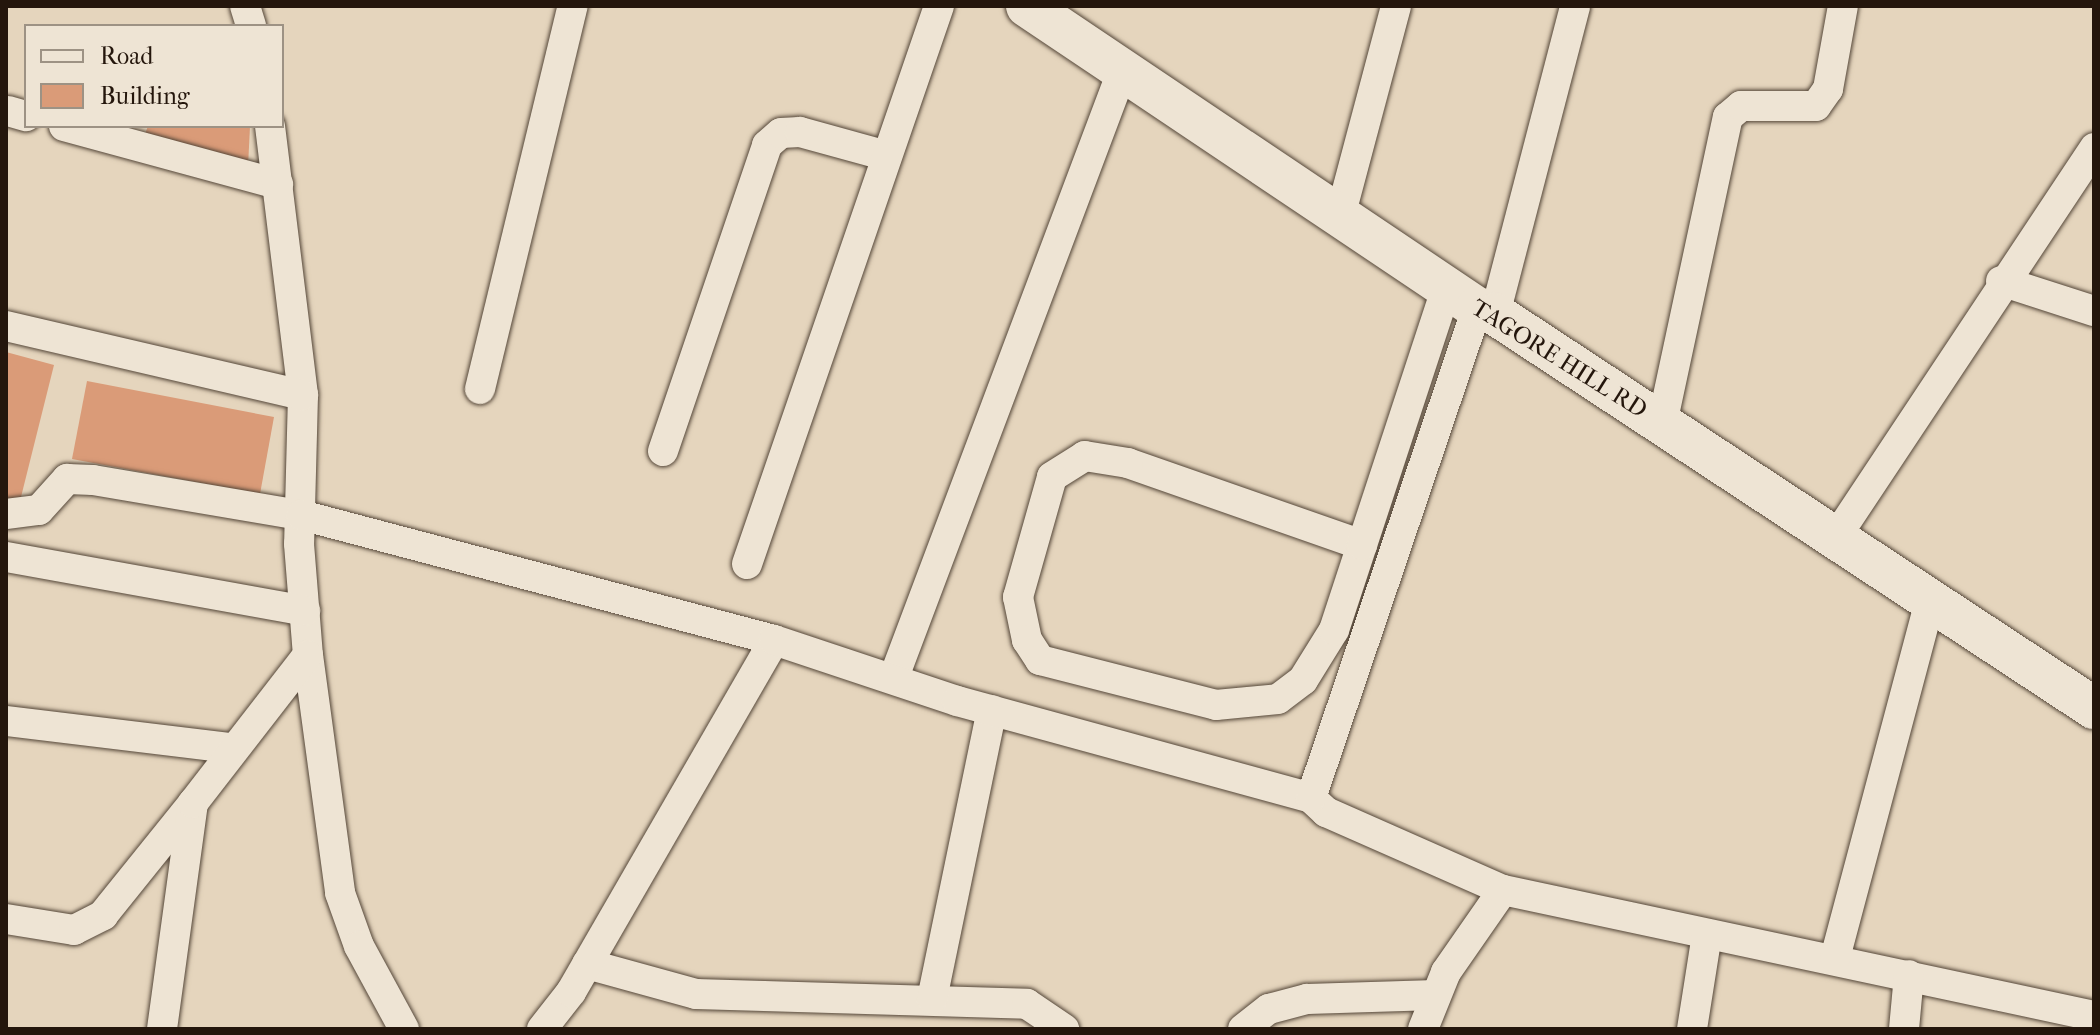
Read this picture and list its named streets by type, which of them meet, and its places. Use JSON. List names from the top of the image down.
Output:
{
  "streets": {
    "main road": ["TAGORE HILL RD"]
  },
  "legend": ["Road", "Building"]
}
